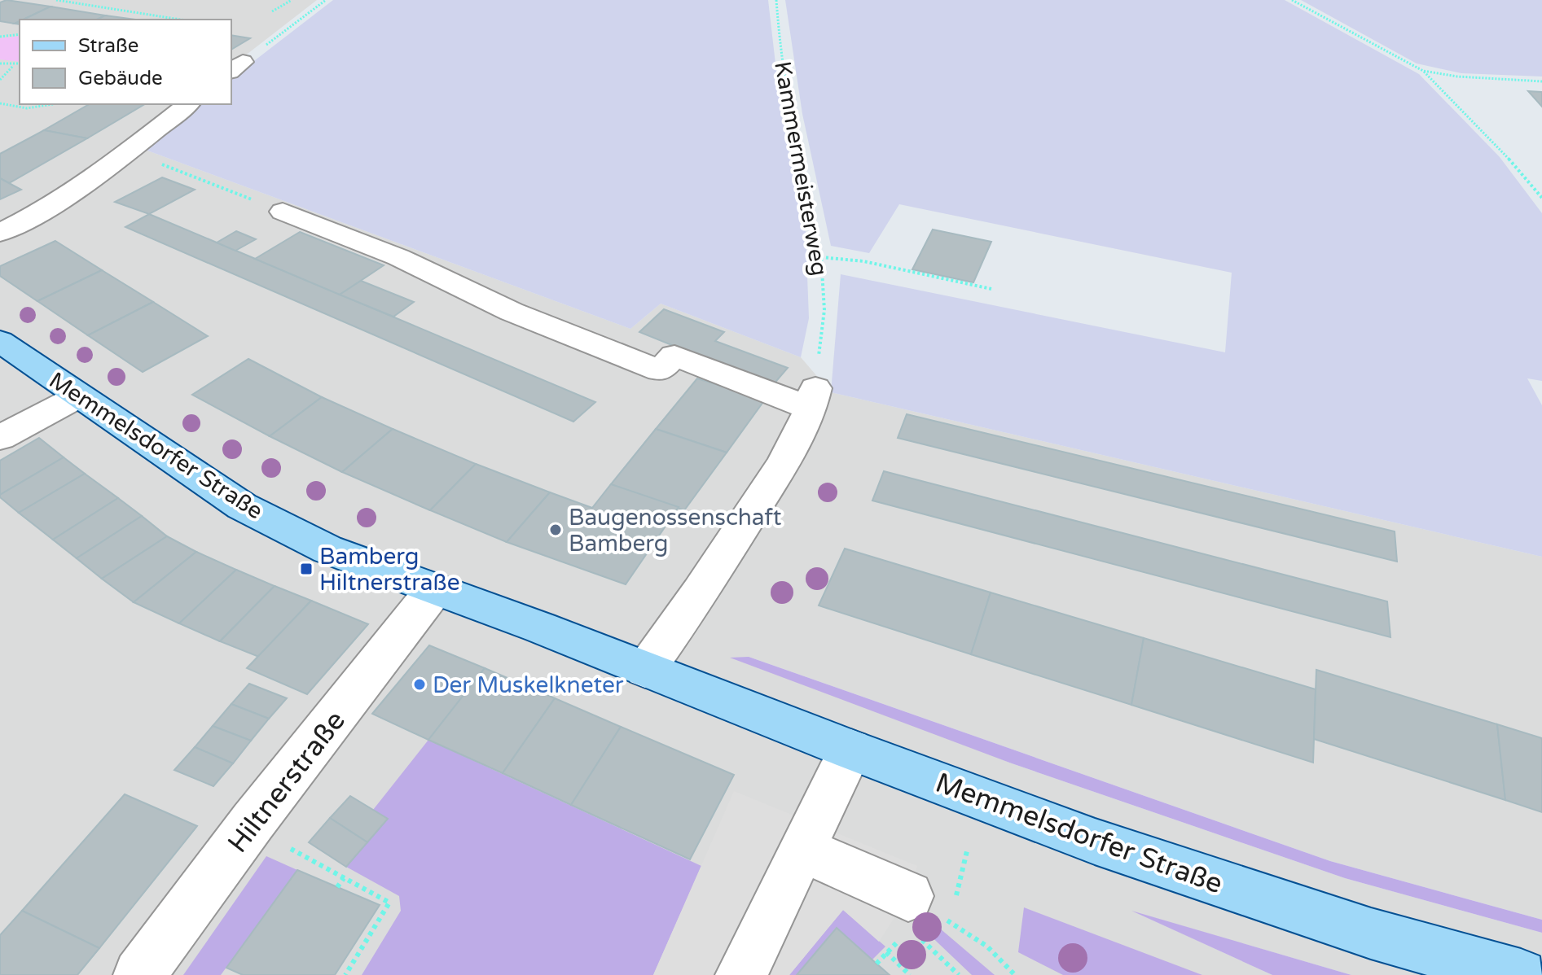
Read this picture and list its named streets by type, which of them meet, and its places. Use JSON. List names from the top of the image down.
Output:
{
  "streets": {
    "main road": ["Memmelsdorfer Straße"],
    "street": ["Hiltnerstraße"],
    "path": ["Kammermeisterweg"]
  },
  "crossings": [
    ["Memmelsdorfer Straße", "Hiltnerstraße"]
  ],
  "places": {
    "other": ["Baugenossenschaft Bamberg", "Der Muskelkneter"],
    "transit": ["Bamberg Hiltnerstraße"]
  },
  "legend": ["Straße", "Gebäude"]
}
